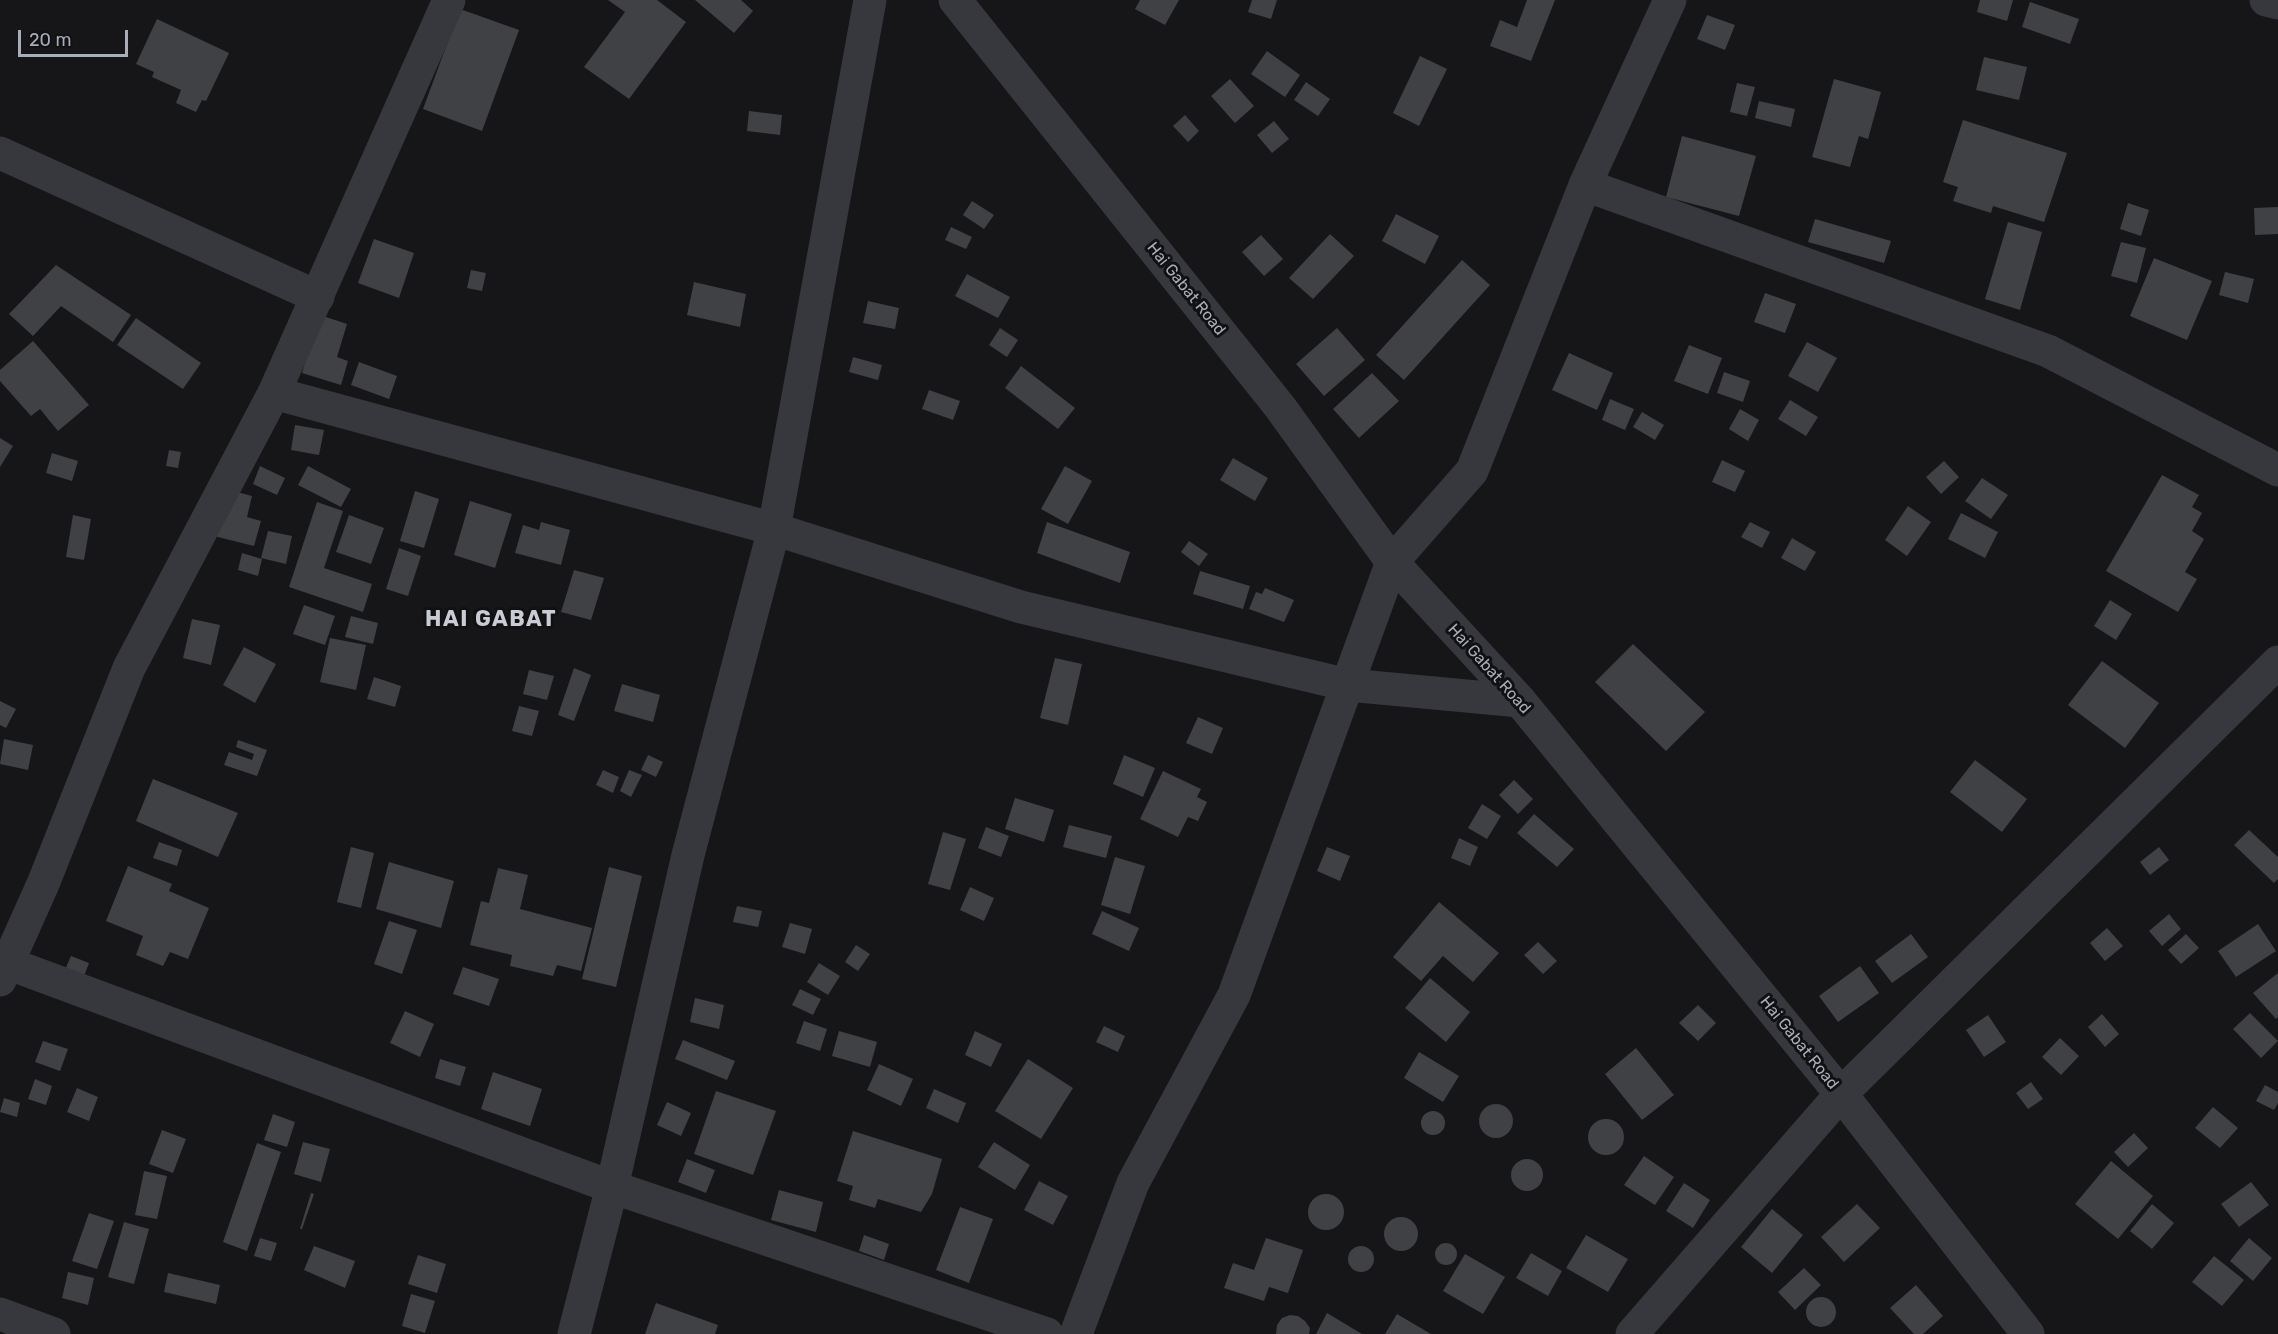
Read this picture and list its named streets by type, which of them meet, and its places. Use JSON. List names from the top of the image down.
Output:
{
  "streets": {
    "street": ["Hai Gabat Road"]
  },
  "districts": ["HAI GABAT"],
  "scale_bar": "20 m"
}
